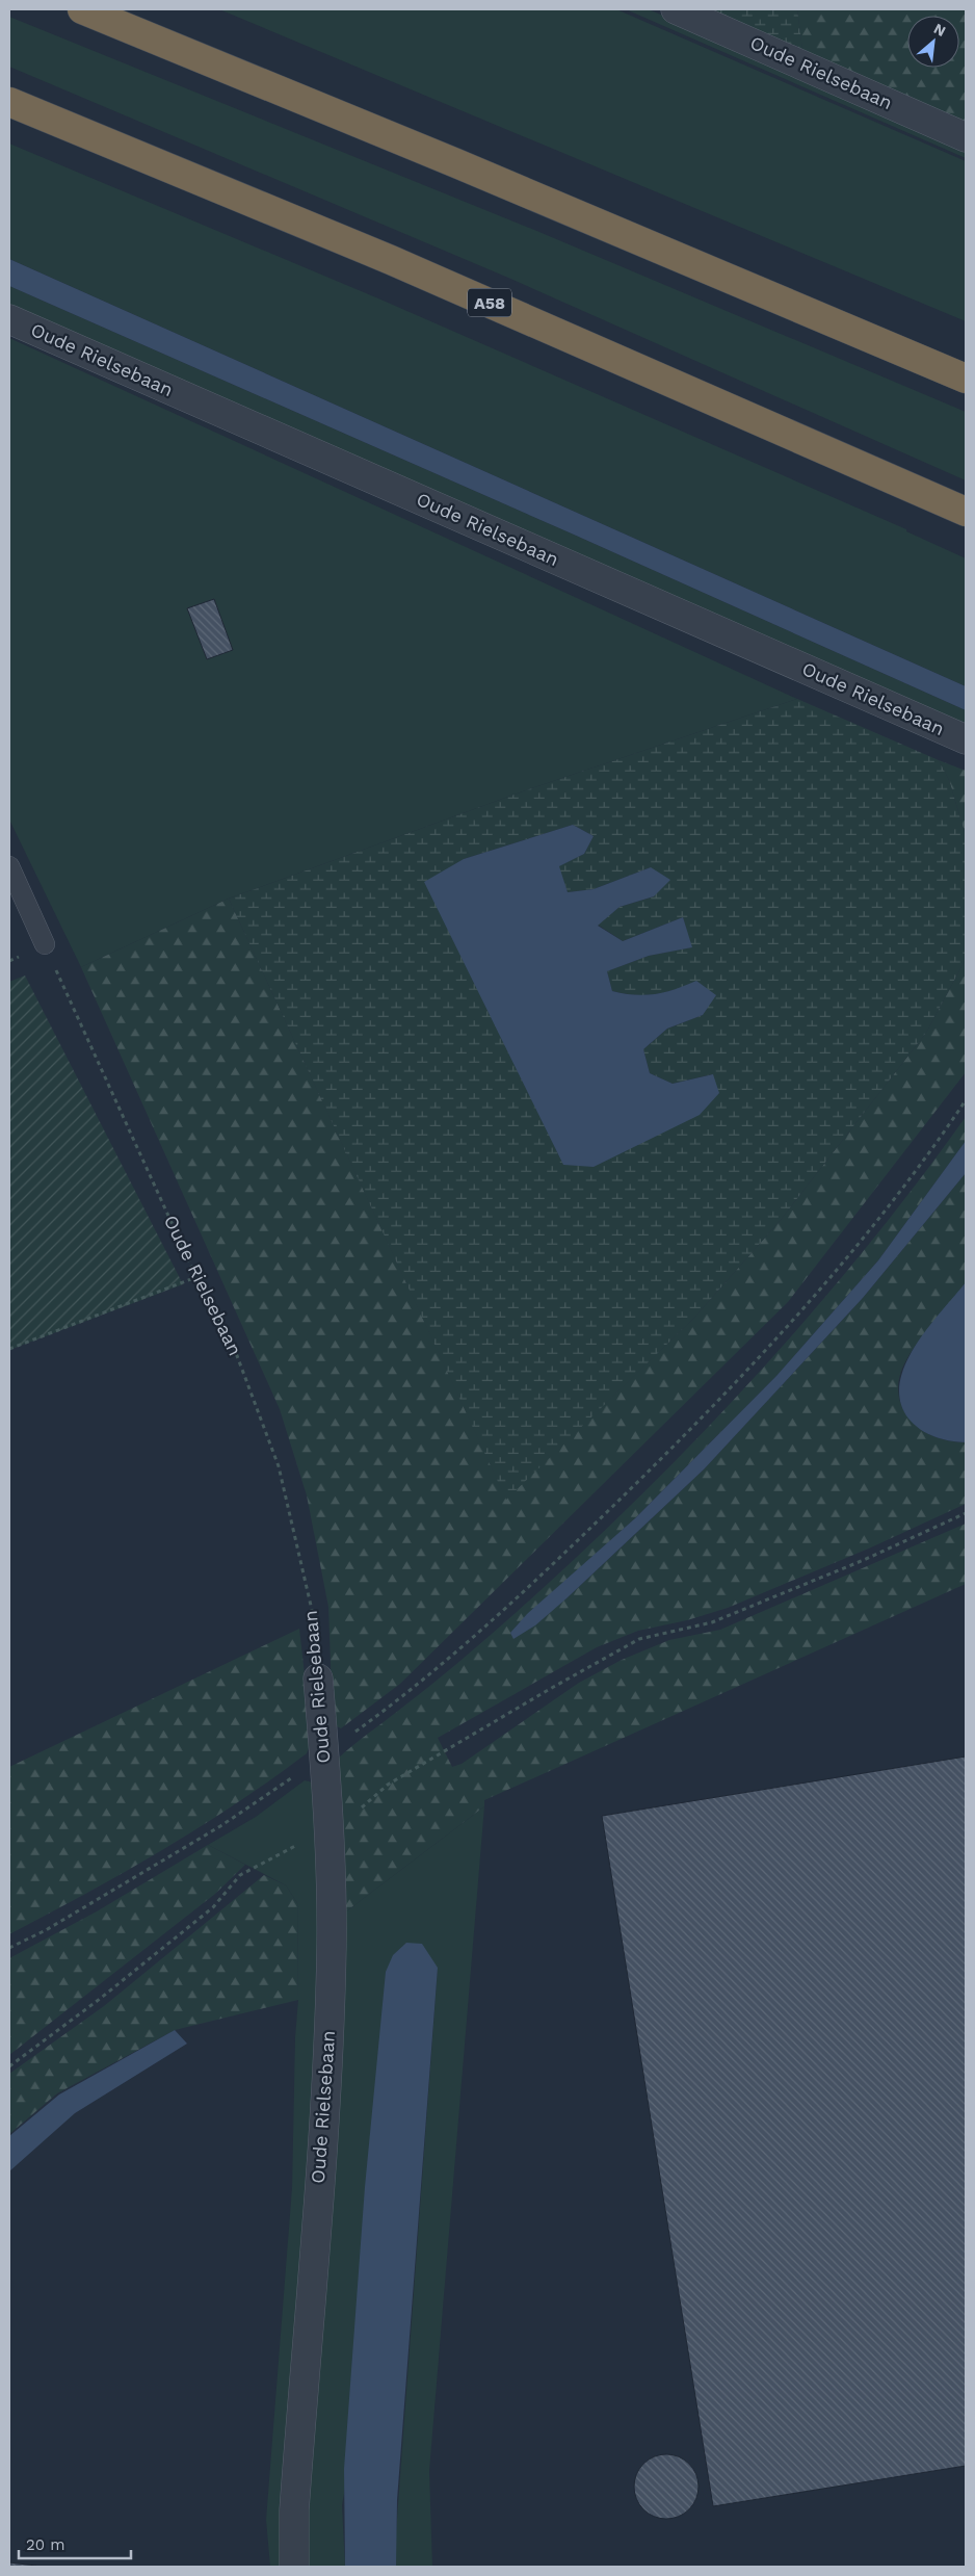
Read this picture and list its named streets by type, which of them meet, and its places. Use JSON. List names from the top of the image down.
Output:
{
  "streets": {
    "highway": ["A58"],
    "street": ["Oude Rielsebaan"]
  },
  "scale_bar": "20 m",
  "north": "top right"
}
